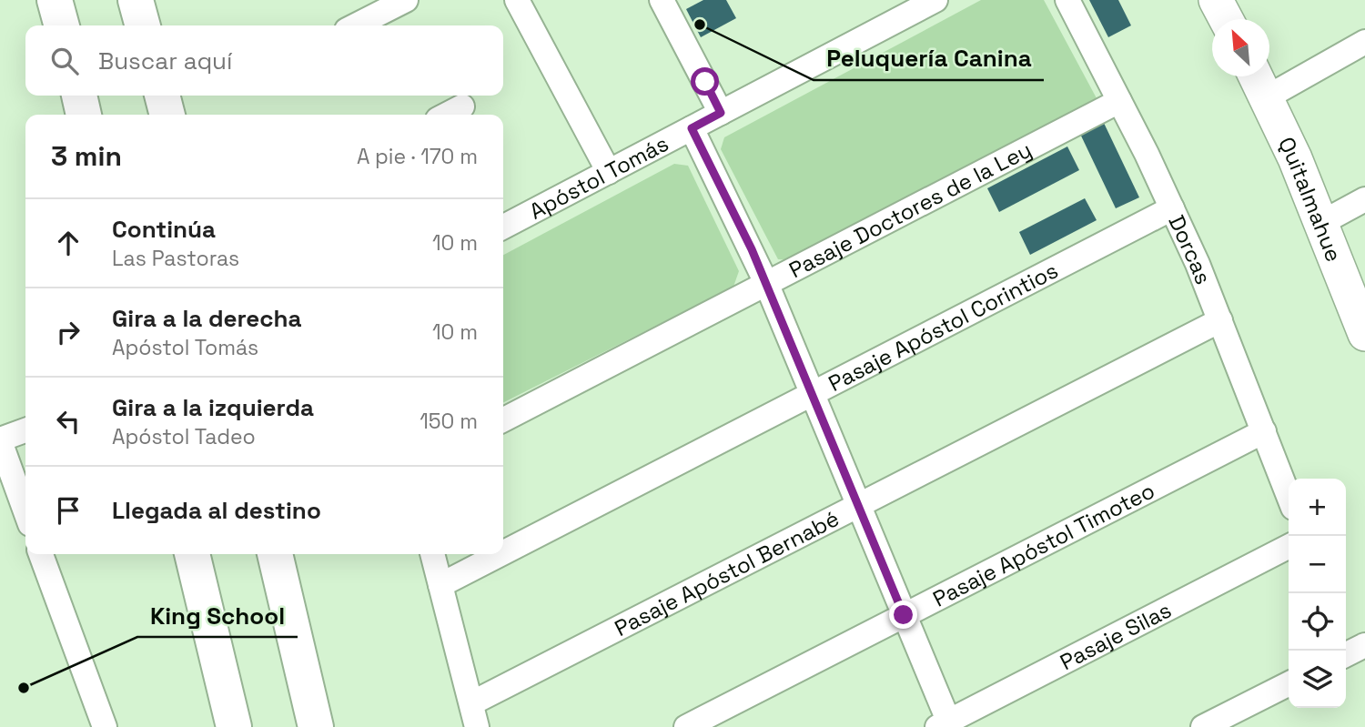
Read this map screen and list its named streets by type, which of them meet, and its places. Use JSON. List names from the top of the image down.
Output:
{
  "streets": {
    "street": [
      "Apóstol Tomás",
      "Quitalmahue",
      "Pasaje Doctores de la Ley",
      "Dorcas",
      "Pasaje Apóstol Corintios",
      "Pasaje Apóstol Timoteo",
      "Pasaje Apóstol Bernabé",
      "Pasaje Silas"
    ]
  },
  "crossings": [
    ["Pasaje Doctores de la Ley", "Dorcas"],
    ["Dorcas", "Pasaje Apóstol Corintios"],
    ["Dorcas", "Pasaje Apóstol Timoteo"],
    ["Dorcas", "Pasaje Apóstol Bernabé"]
  ],
  "places": ["Peluquería Canina", "King School"],
  "north": "top left",
  "page": {
    "search": "Buscar aquí",
    "heading": ["3 min", "A pie · 170 m"],
    "list": [
      ["Continúa", "Las Pastoras", "10 m"],
      ["Gira a la derecha", "Apóstol Tomás", "10 m"],
      ["Gira a la izquierda", "Apóstol Tadeo", "150 m"],
      "Llegada al destino"
    ],
    "map_buttons": ["+", "−"]
  }
}
